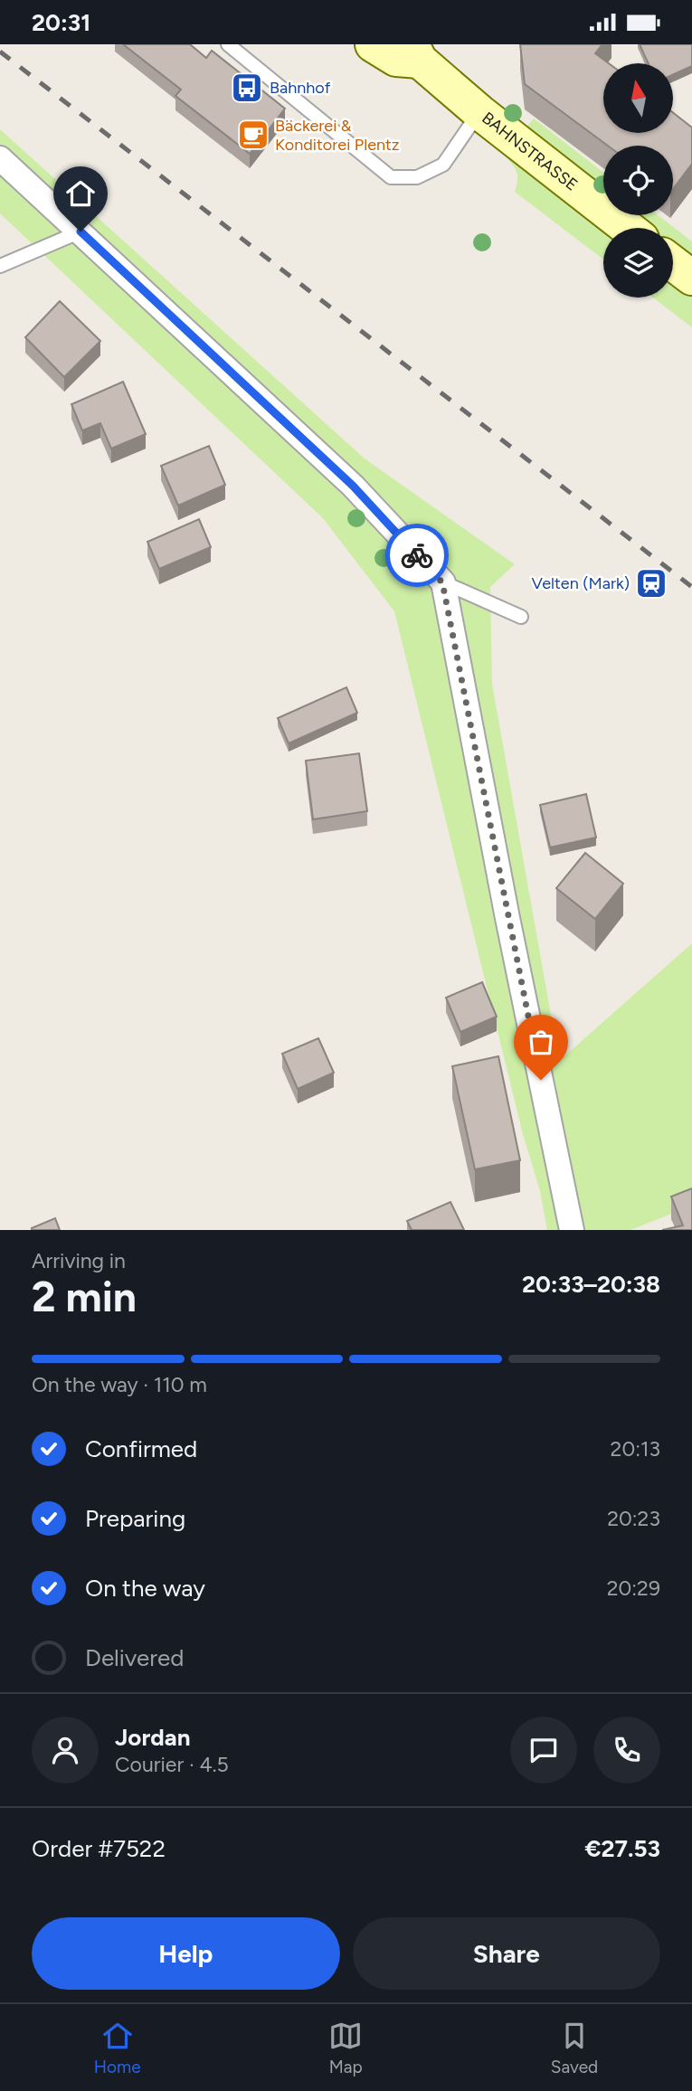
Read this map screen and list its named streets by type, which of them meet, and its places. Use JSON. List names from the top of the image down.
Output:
{
  "streets": {
    "street": ["BAHNSTRASSE"]
  },
  "places": {
    "bus stop": ["Bahnhof"],
    "cafe": ["Bäckerei & Konditorei Plentz"],
    "station": ["Velten (Mark)"]
  },
  "north": "top",
  "page": {
    "status": "20:31",
    "heading": ["2 min", "Arriving in", "20:33–20:38"],
    "panel": [
      "Jordan",
      "Courier · 4.5",
      "Order #7522",
      "€27.53"
    ],
    "bar": "On the way · 110 m",
    "list": [
      ["Confirmed", "20:13"],
      ["Preparing", "20:23"],
      ["On the way", "20:29"],
      "Delivered"
    ],
    "buttons": ["Help", "Share"],
    "tabs": ["Home", "Map", "Saved"]
  }
}
